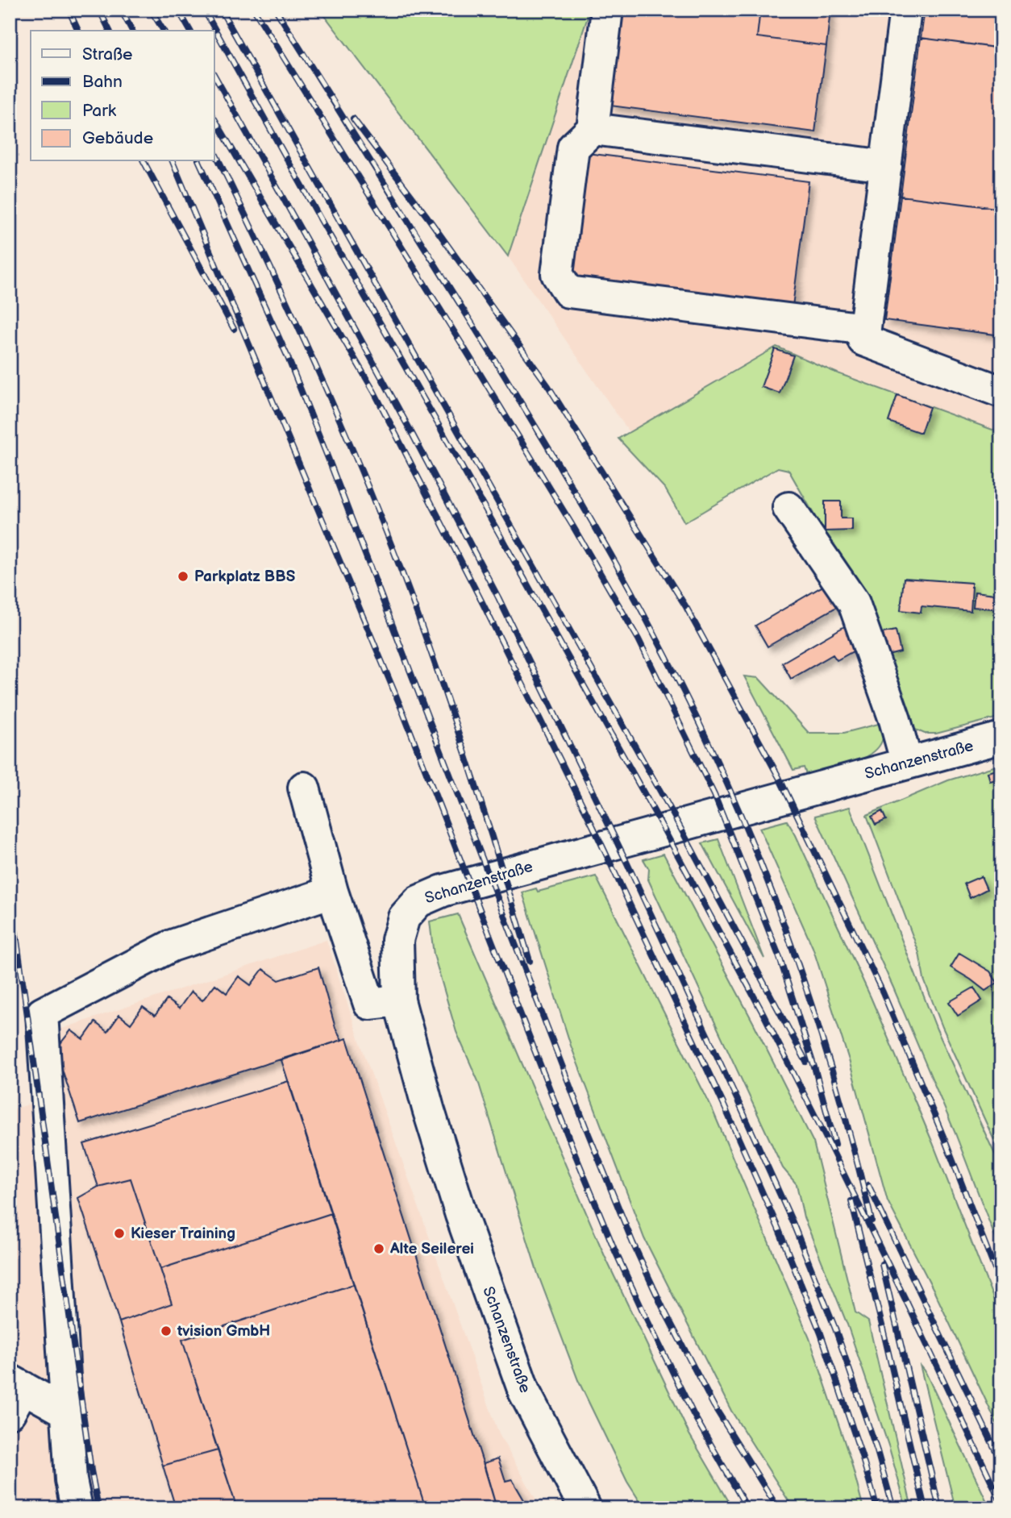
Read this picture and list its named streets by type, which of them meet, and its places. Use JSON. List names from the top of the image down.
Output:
{
  "streets": {
    "street": ["Schanzenstraße"]
  },
  "places": [
    "Parkplatz BBS",
    "Kieser Training",
    "Alte Seilerei",
    "tvision GmbH"
  ],
  "legend": [
    "Straße",
    "Bahn",
    "Park",
    "Gebäude"
  ]
}
